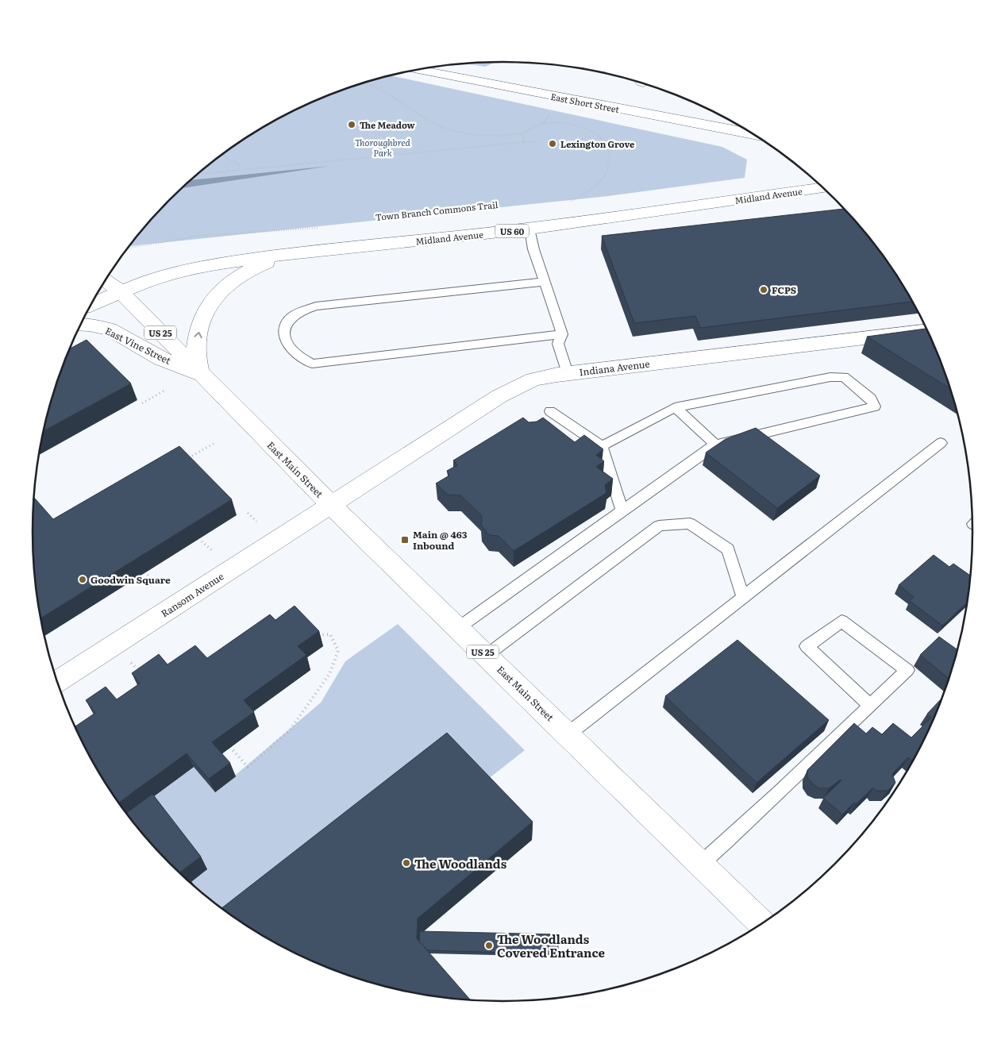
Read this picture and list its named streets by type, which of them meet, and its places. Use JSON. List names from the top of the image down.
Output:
{
  "streets": {
    "main road": [
      "East Short Street",
      "Midland Avenue",
      "US 60",
      "US 25",
      "East Vine Street",
      "Indiana Avenue",
      "East Main Street",
      "Ransom Avenue"
    ]
  },
  "crossings": [
    ["Midland Avenue", "East Main Street"],
    ["East Vine Street", "East Main Street"],
    ["Indiana Avenue", "East Main Street"],
    ["Indiana Avenue", "Ransom Avenue"],
    ["East Main Street", "Ransom Avenue"]
  ],
  "parks": ["Thoroughbred Park"],
  "places": {
    "other": [
      "The Meadow",
      "Lexington Grove",
      "FCPS",
      "Goodwin Square",
      "The Woodlands",
      "The Woodlands Covered Entrance"
    ],
    "transit": ["Main @ 463 Inbound"]
  }
}
